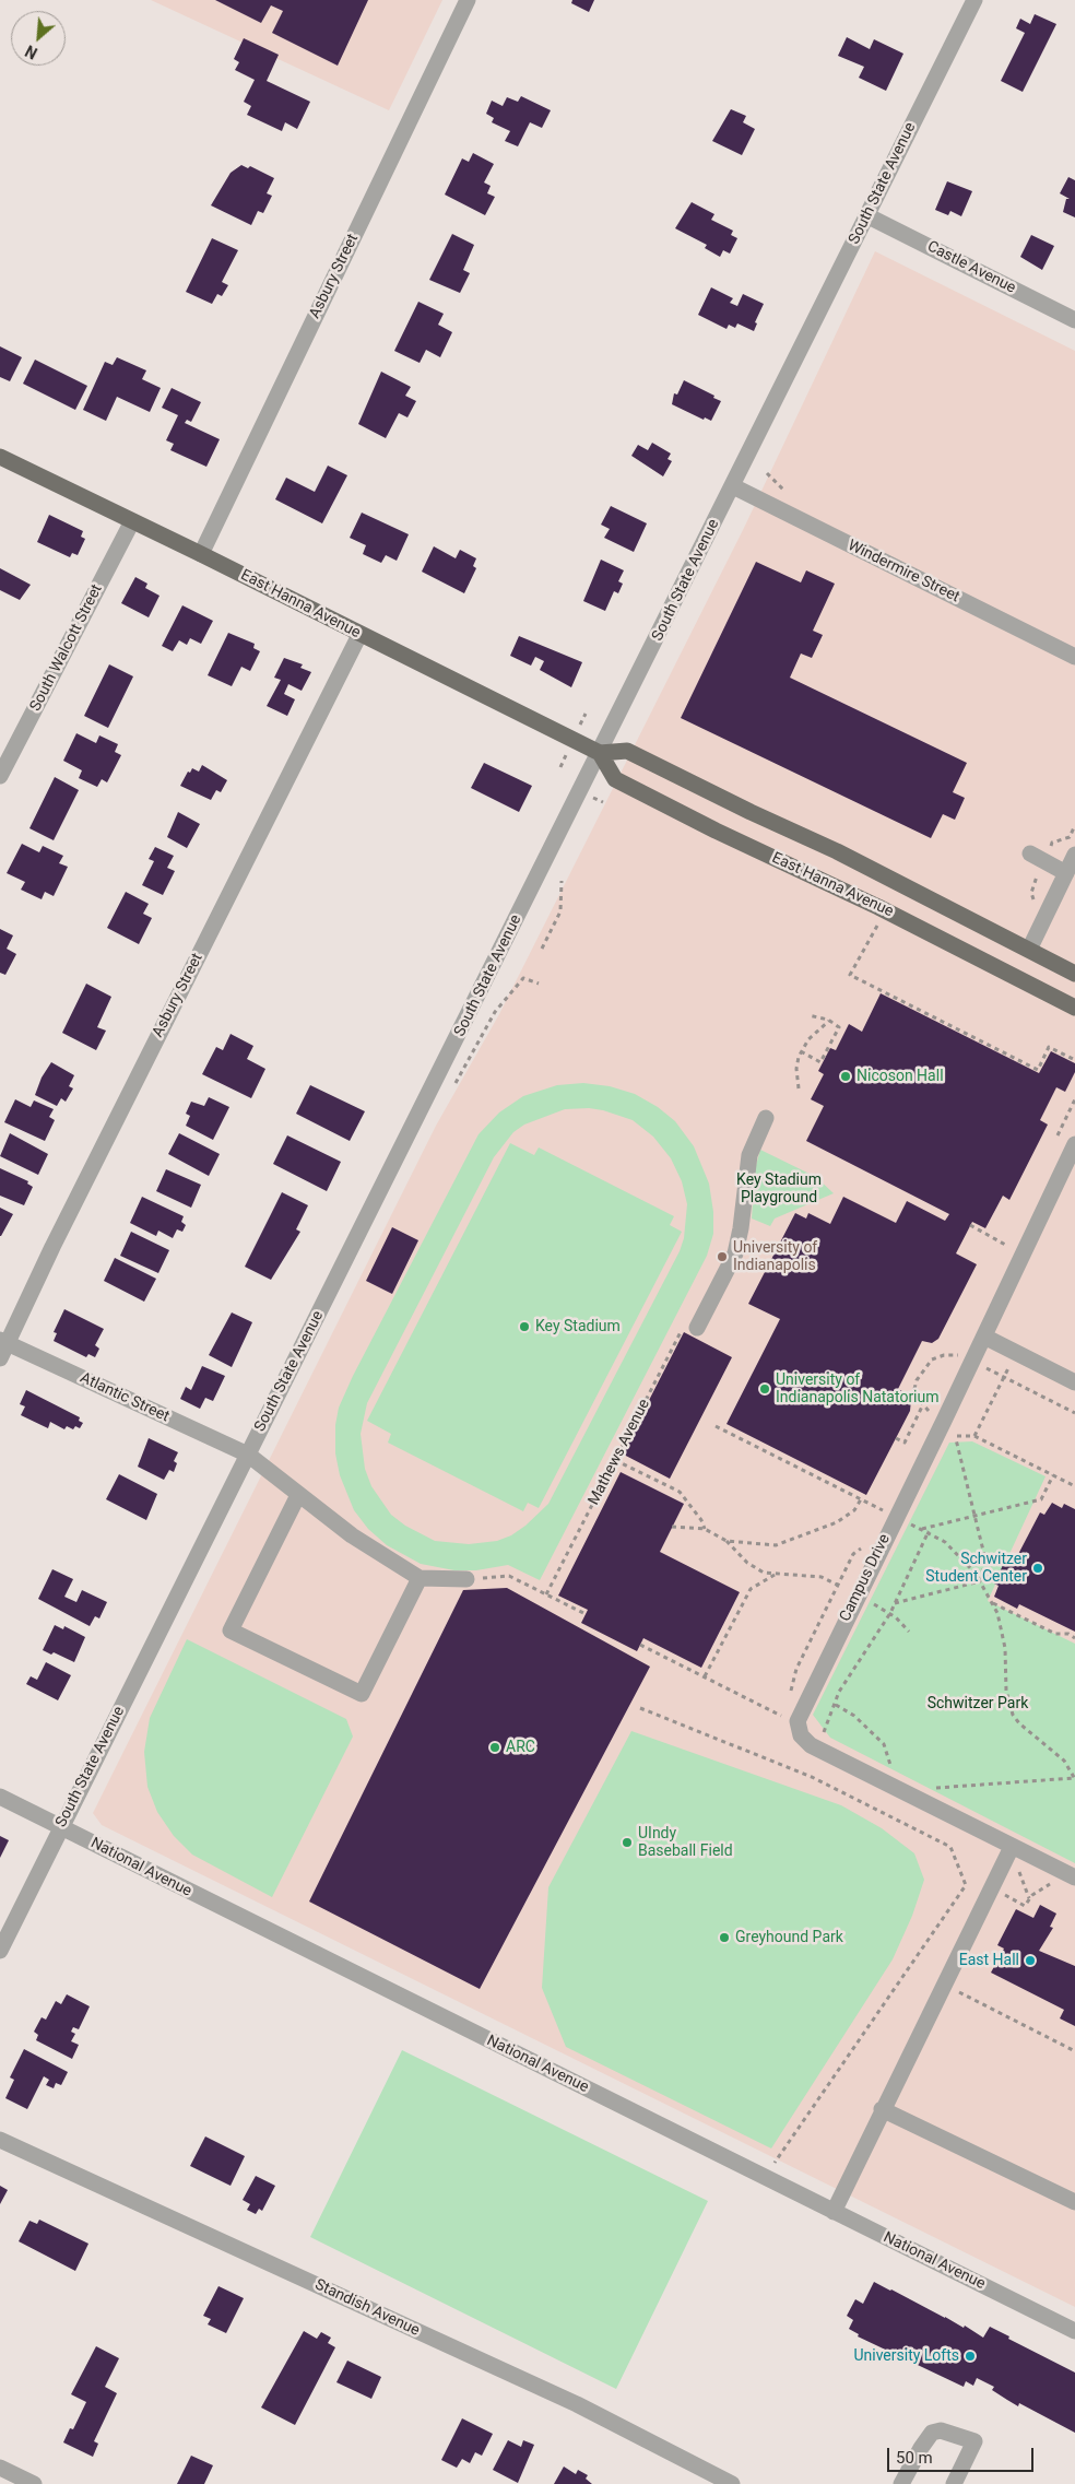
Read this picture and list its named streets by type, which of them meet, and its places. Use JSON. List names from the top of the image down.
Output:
{
  "streets": {
    "main road": ["East Hanna Avenue"],
    "street": [
      "South State Avenue",
      "Castle Avenue",
      "Asbury Street",
      "Windermire Street",
      "South Walcott Street",
      "Atlantic Street",
      "Campus Drive",
      "National Avenue",
      "Standish Avenue"
    ],
    "path": ["Mathews Avenue"]
  },
  "crossings": [
    ["South State Avenue", "Castle Avenue"],
    ["South State Avenue", "Windermire Street"],
    ["South State Avenue", "East Hanna Avenue"],
    ["South State Avenue", "Atlantic Street"],
    ["South State Avenue", "National Avenue"],
    ["Asbury Street", "East Hanna Avenue"],
    ["Asbury Street", "Atlantic Street"],
    ["East Hanna Avenue", "South Walcott Street"]
  ],
  "parks": ["Key Stadium Playground", "Schwitzer Park"],
  "places": [
    "Nicoson Hall",
    "University of Indianapolis",
    "Key Stadium",
    "University of Indianapolis Natatorium",
    "Schwitzer Student Center",
    "ARC",
    "UIndy Baseball Field",
    "Greyhound Park",
    "East Hall",
    "University Lofts"
  ],
  "scale_bar": "50 m",
  "north": "bottom left"
}
